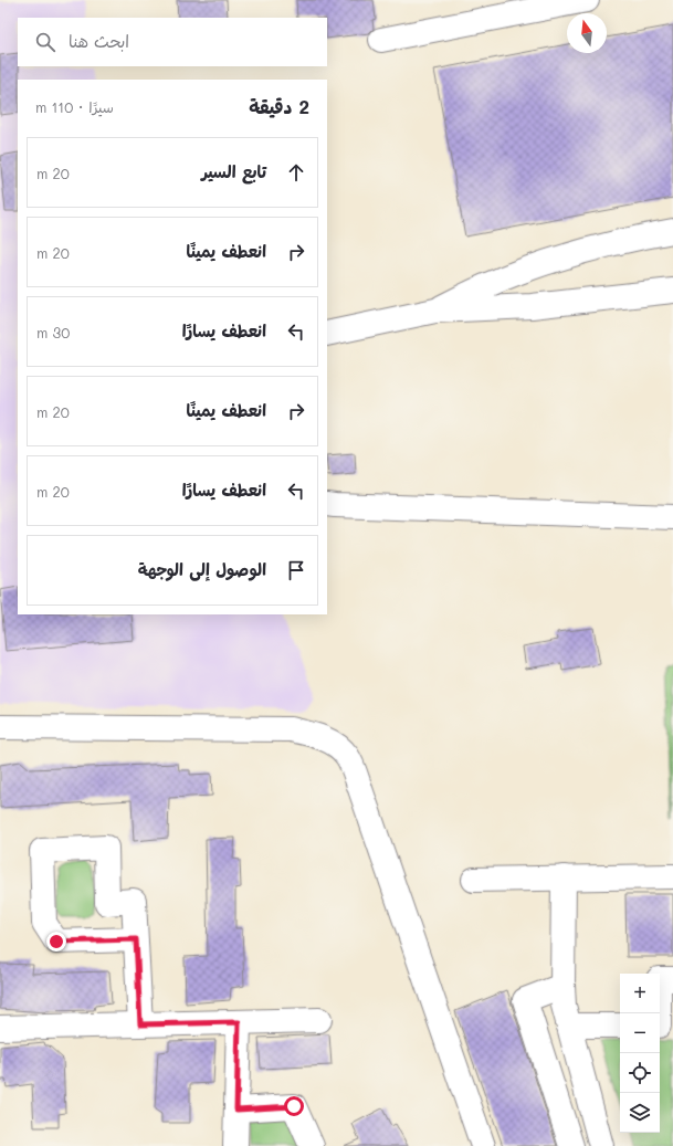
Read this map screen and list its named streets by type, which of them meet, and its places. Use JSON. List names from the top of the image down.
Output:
{
  "north": "top",
  "page": {
    "search": "ابحث هنا",
    "heading": ["2 دقيقة", "سيرًا · 110 m"],
    "list": [
      ["تابع السير", "20 m"],
      ["انعطف يمينًا", "20 m"],
      ["انعطف يسارًا", "30 m"],
      ["انعطف يمينًا", "20 m"],
      ["انعطف يسارًا", "20 m"],
      "الوصول إلى الوجهة"
    ],
    "map_buttons": ["+", "−"]
  }
}
